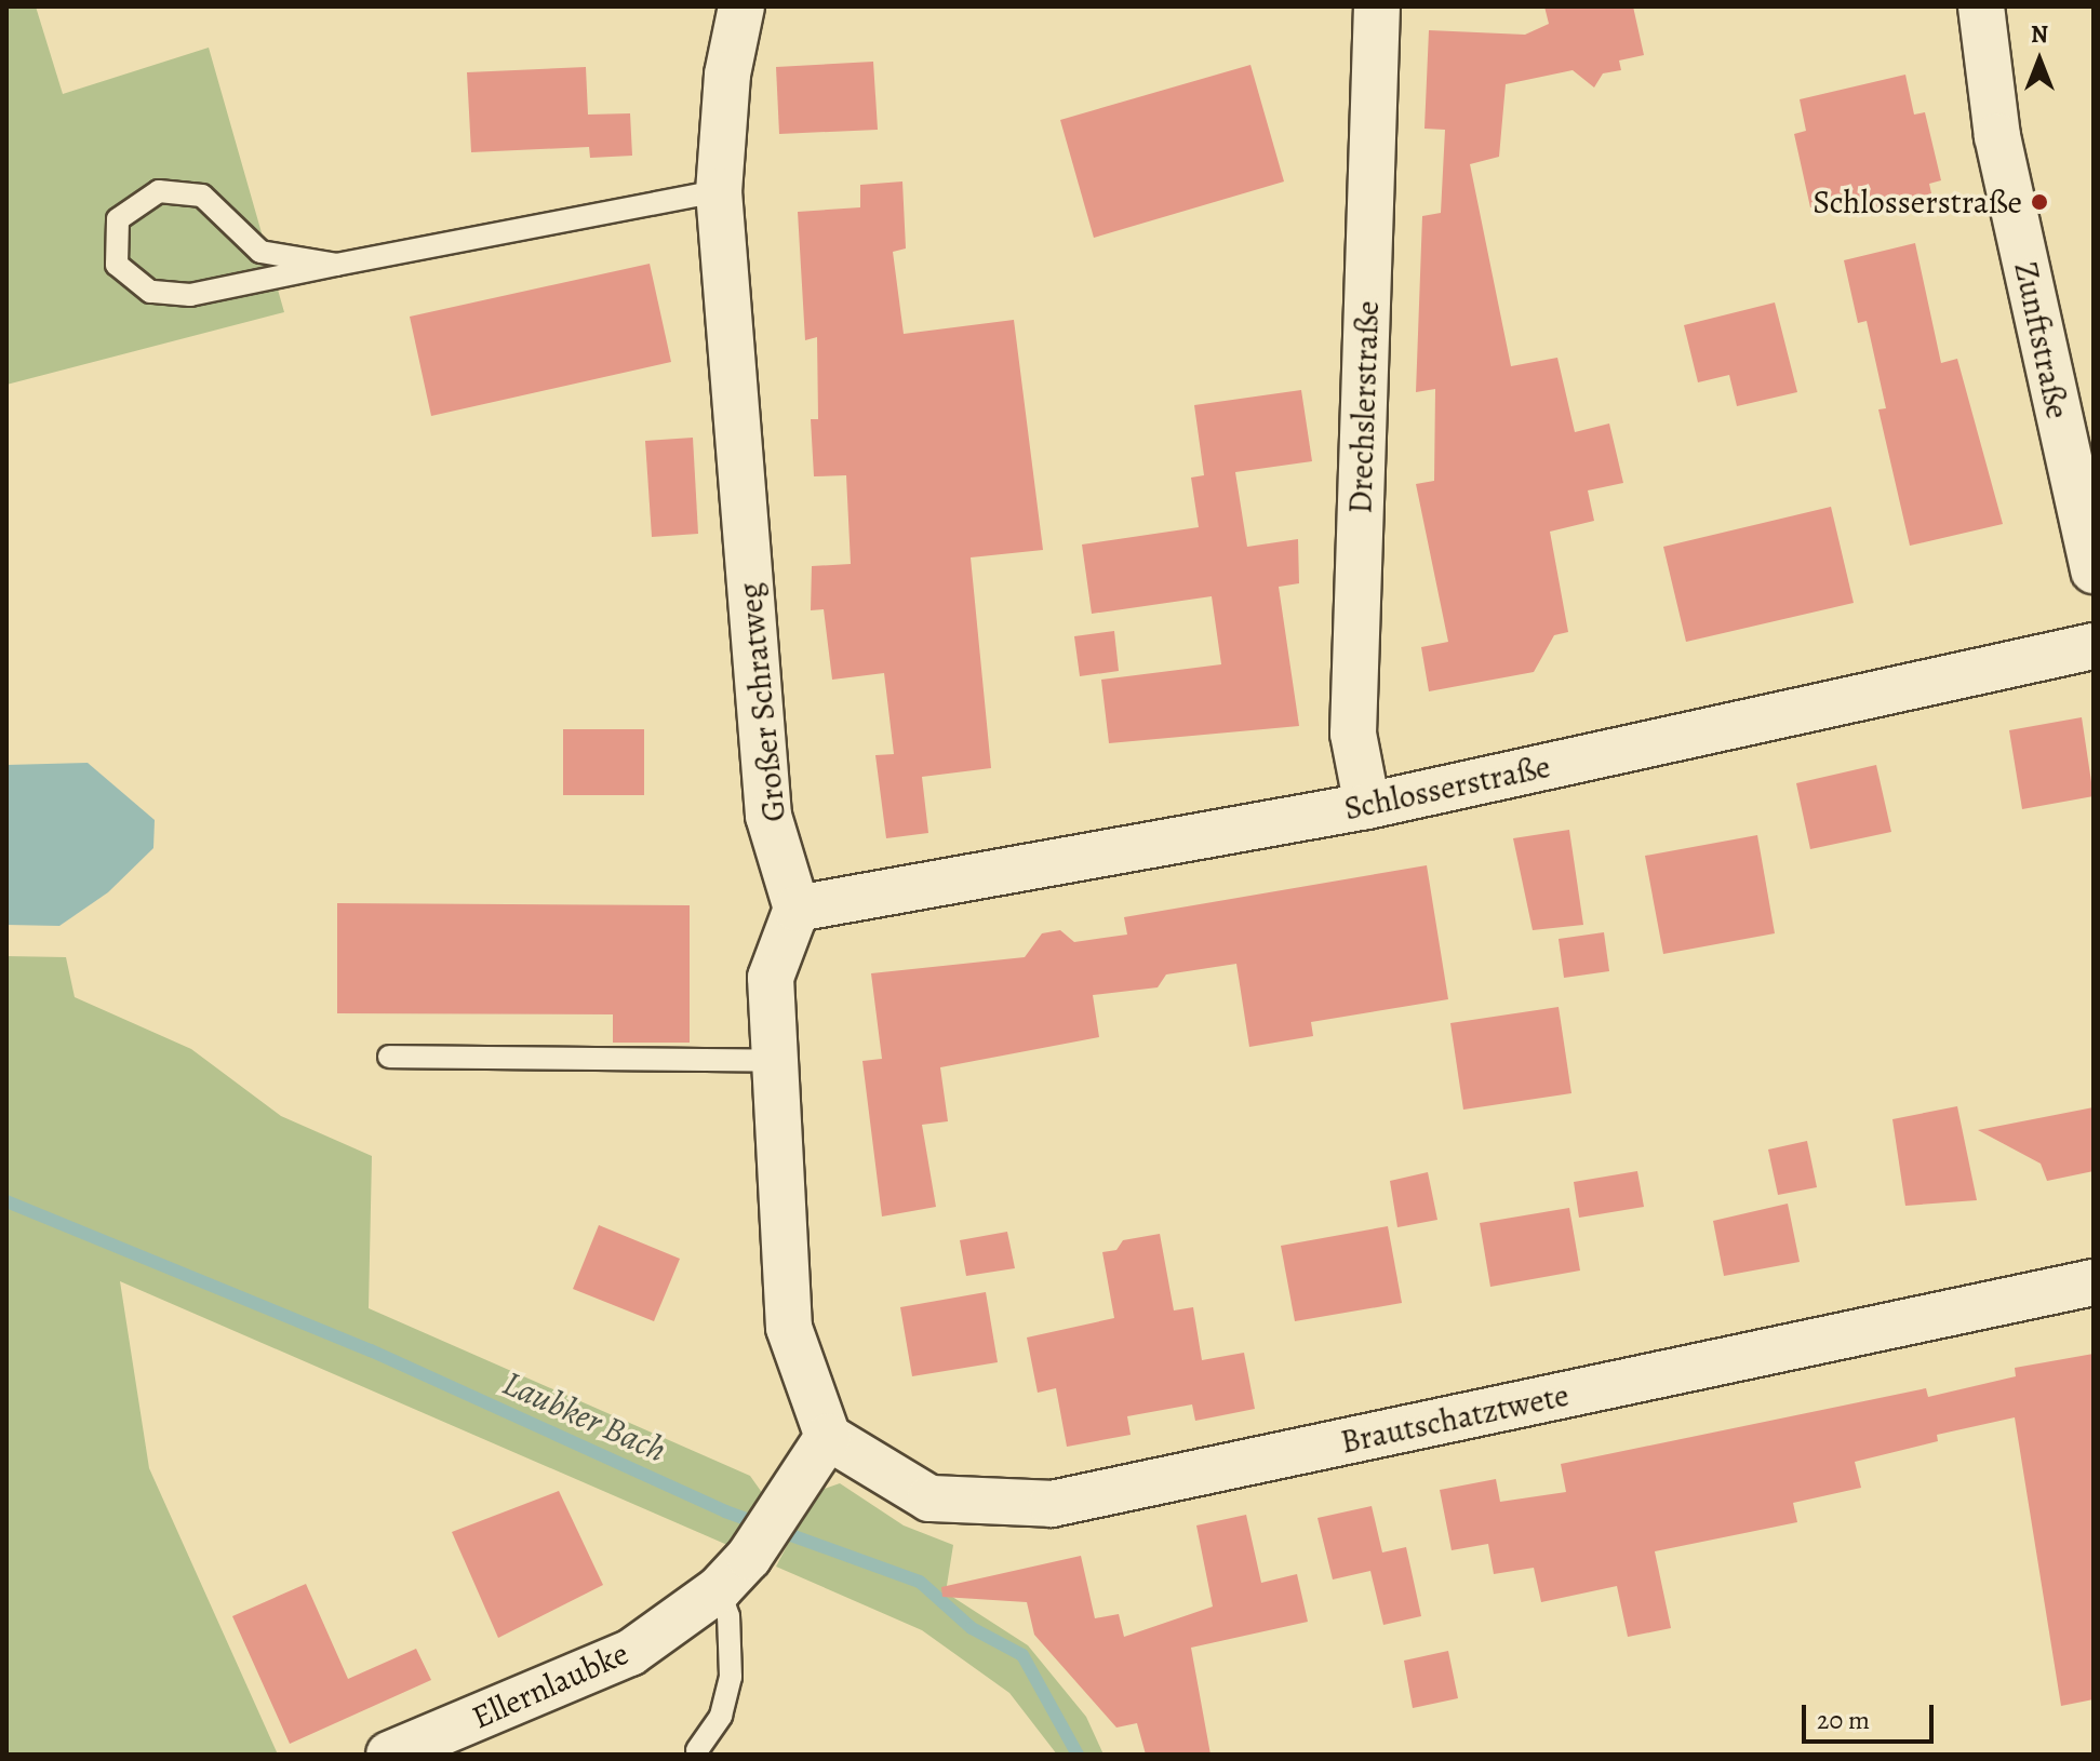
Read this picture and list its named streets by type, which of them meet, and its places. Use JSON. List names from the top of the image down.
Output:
{
  "streets": {
    "street": [
      "Zunftstraße",
      "Drechslerstraße",
      "Großer Schratweg",
      "Schlosserstraße",
      "Brautschatztwete",
      "Ellernlaubke"
    ]
  },
  "crossings": [
    ["Drechslerstraße", "Schlosserstraße"],
    ["Großer Schratweg", "Schlosserstraße"],
    ["Brautschatztwete", "Ellernlaubke"]
  ],
  "water": ["Laubker Bach"],
  "places": ["Schlosserstraße"],
  "scale_bar": "20 m",
  "north": "top"
}
